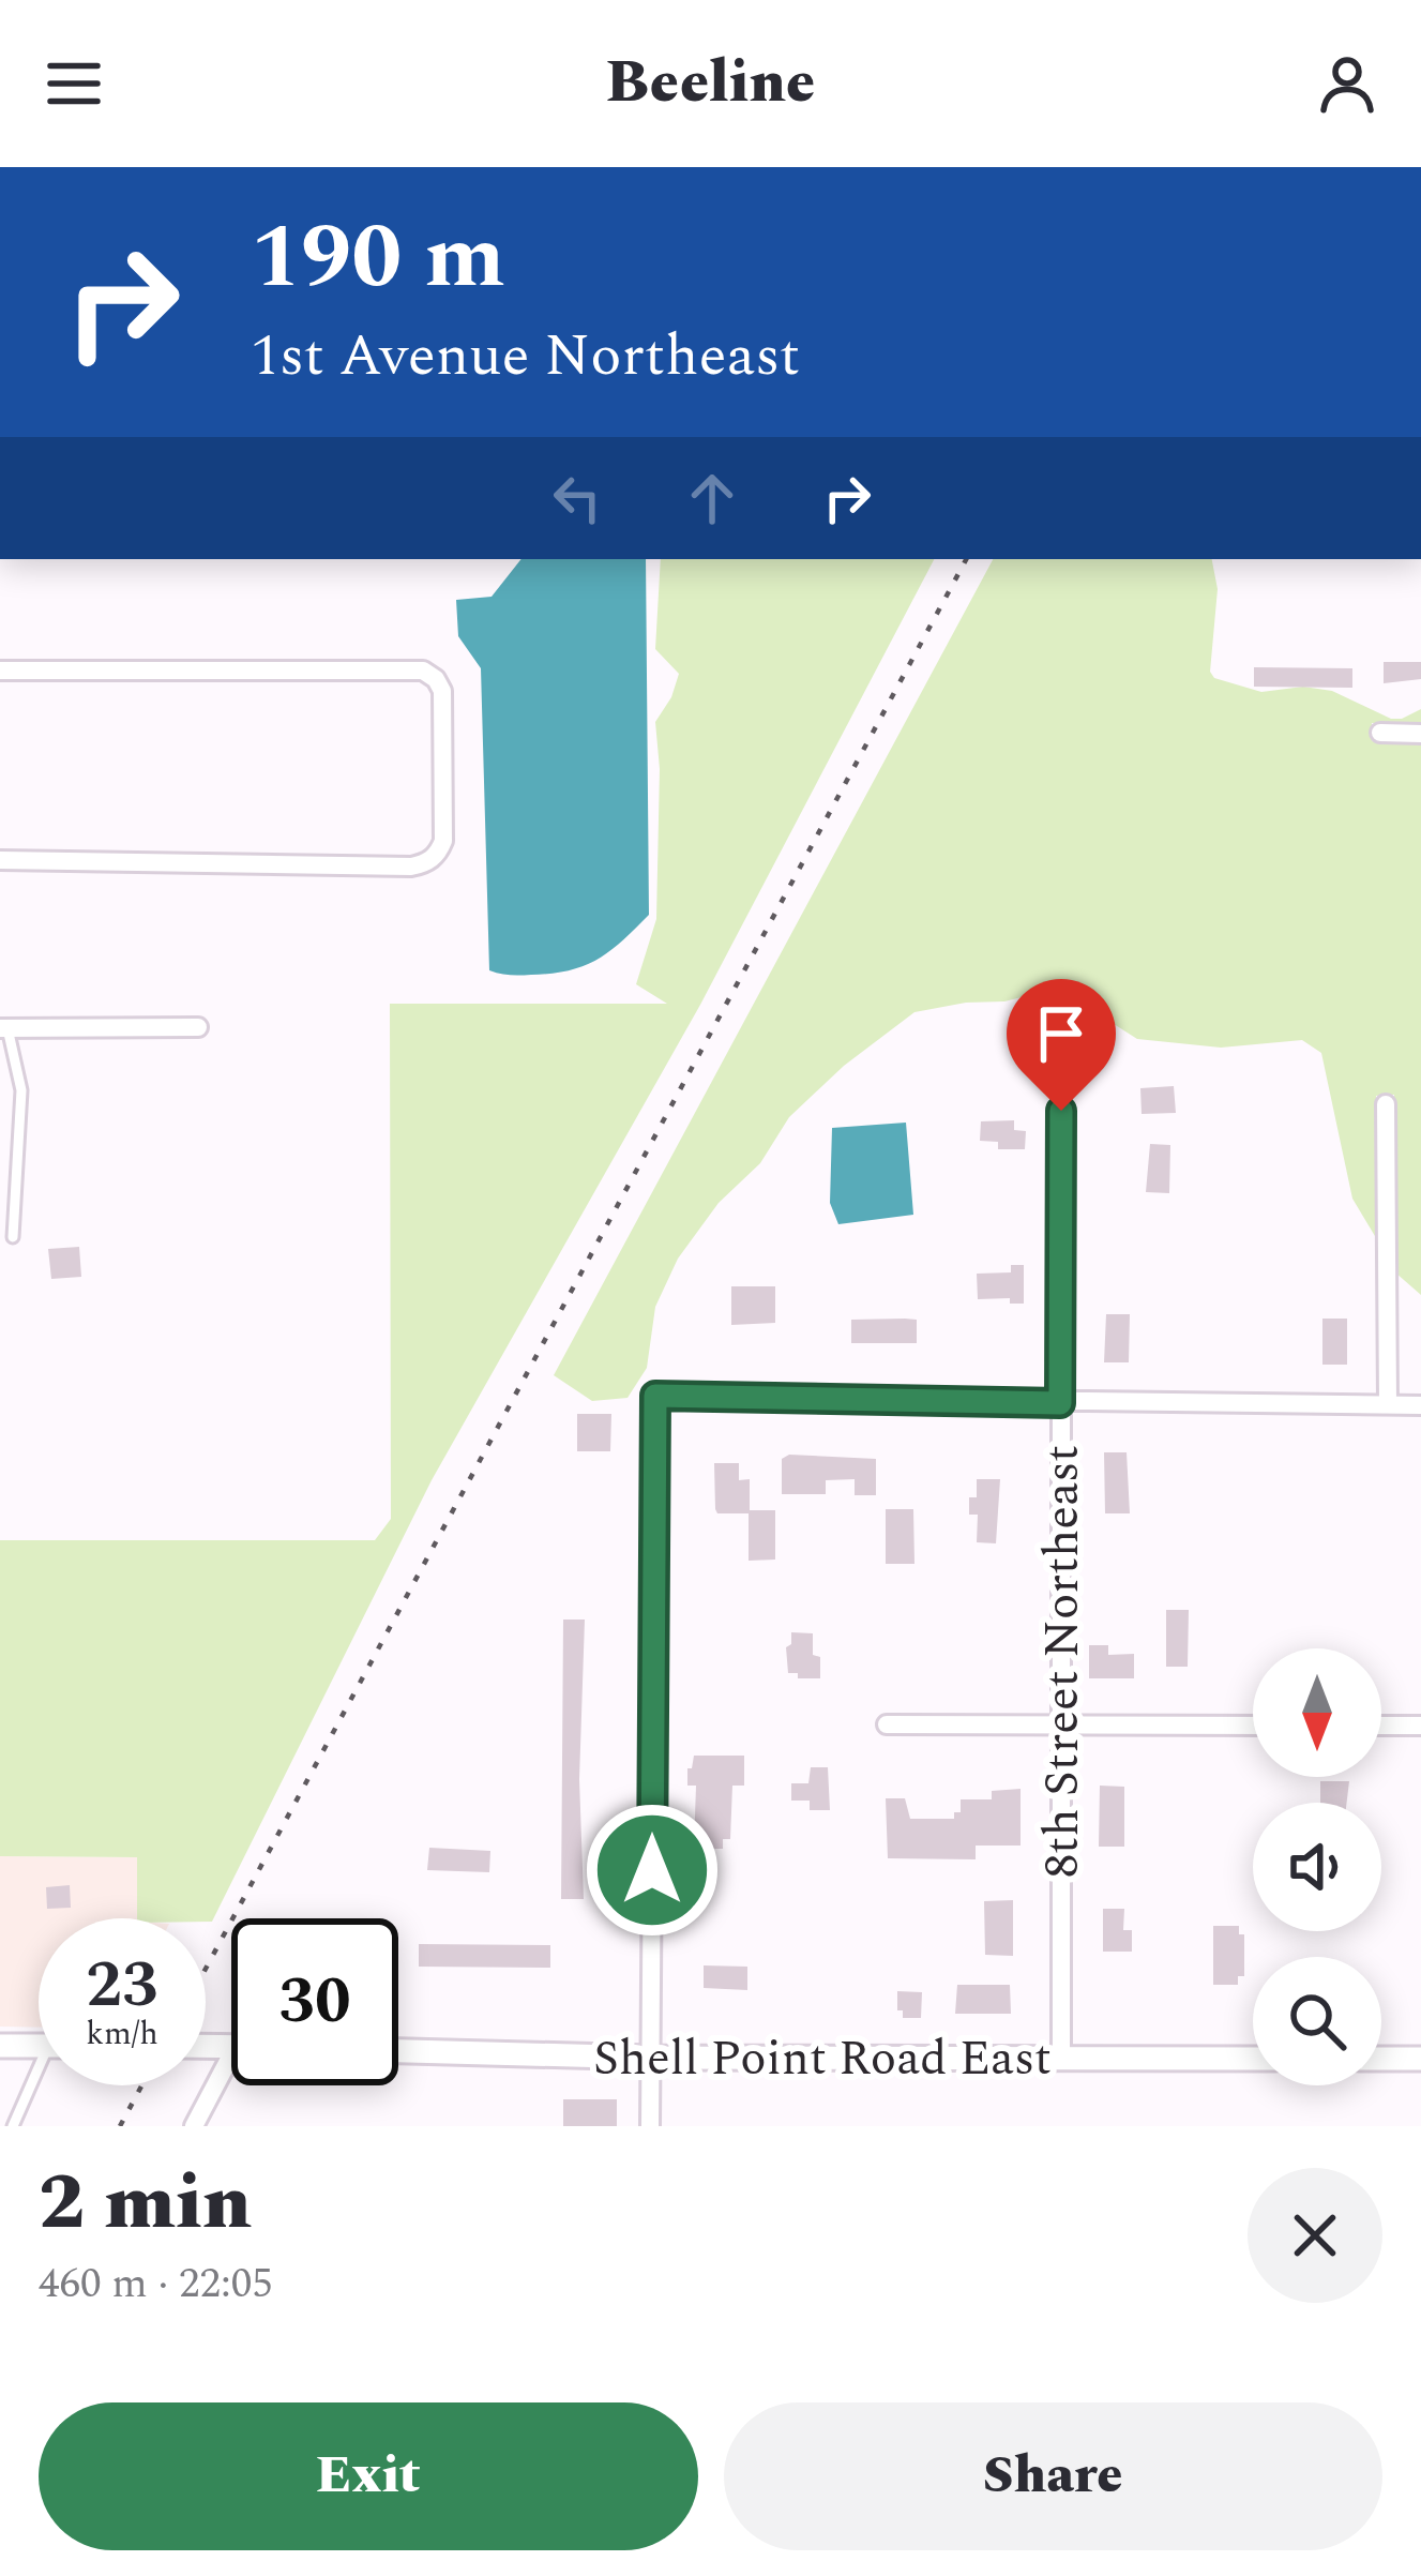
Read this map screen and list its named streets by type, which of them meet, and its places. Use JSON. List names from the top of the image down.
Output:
{
  "streets": {
    "street": ["8th Street Northeast", "Shell Point Road East"]
  },
  "crossings": [
    ["8th Street Northeast", "Shell Point Road East"]
  ],
  "north": "bottom",
  "page": {
    "header": "Beeline",
    "turn": ["190 m", "1st Avenue Northeast"],
    "speed": "23 km/h",
    "limit": "30",
    "heading": ["2 min", "460 m · 22:05"],
    "buttons": ["Exit", "Share"]
  }
}
